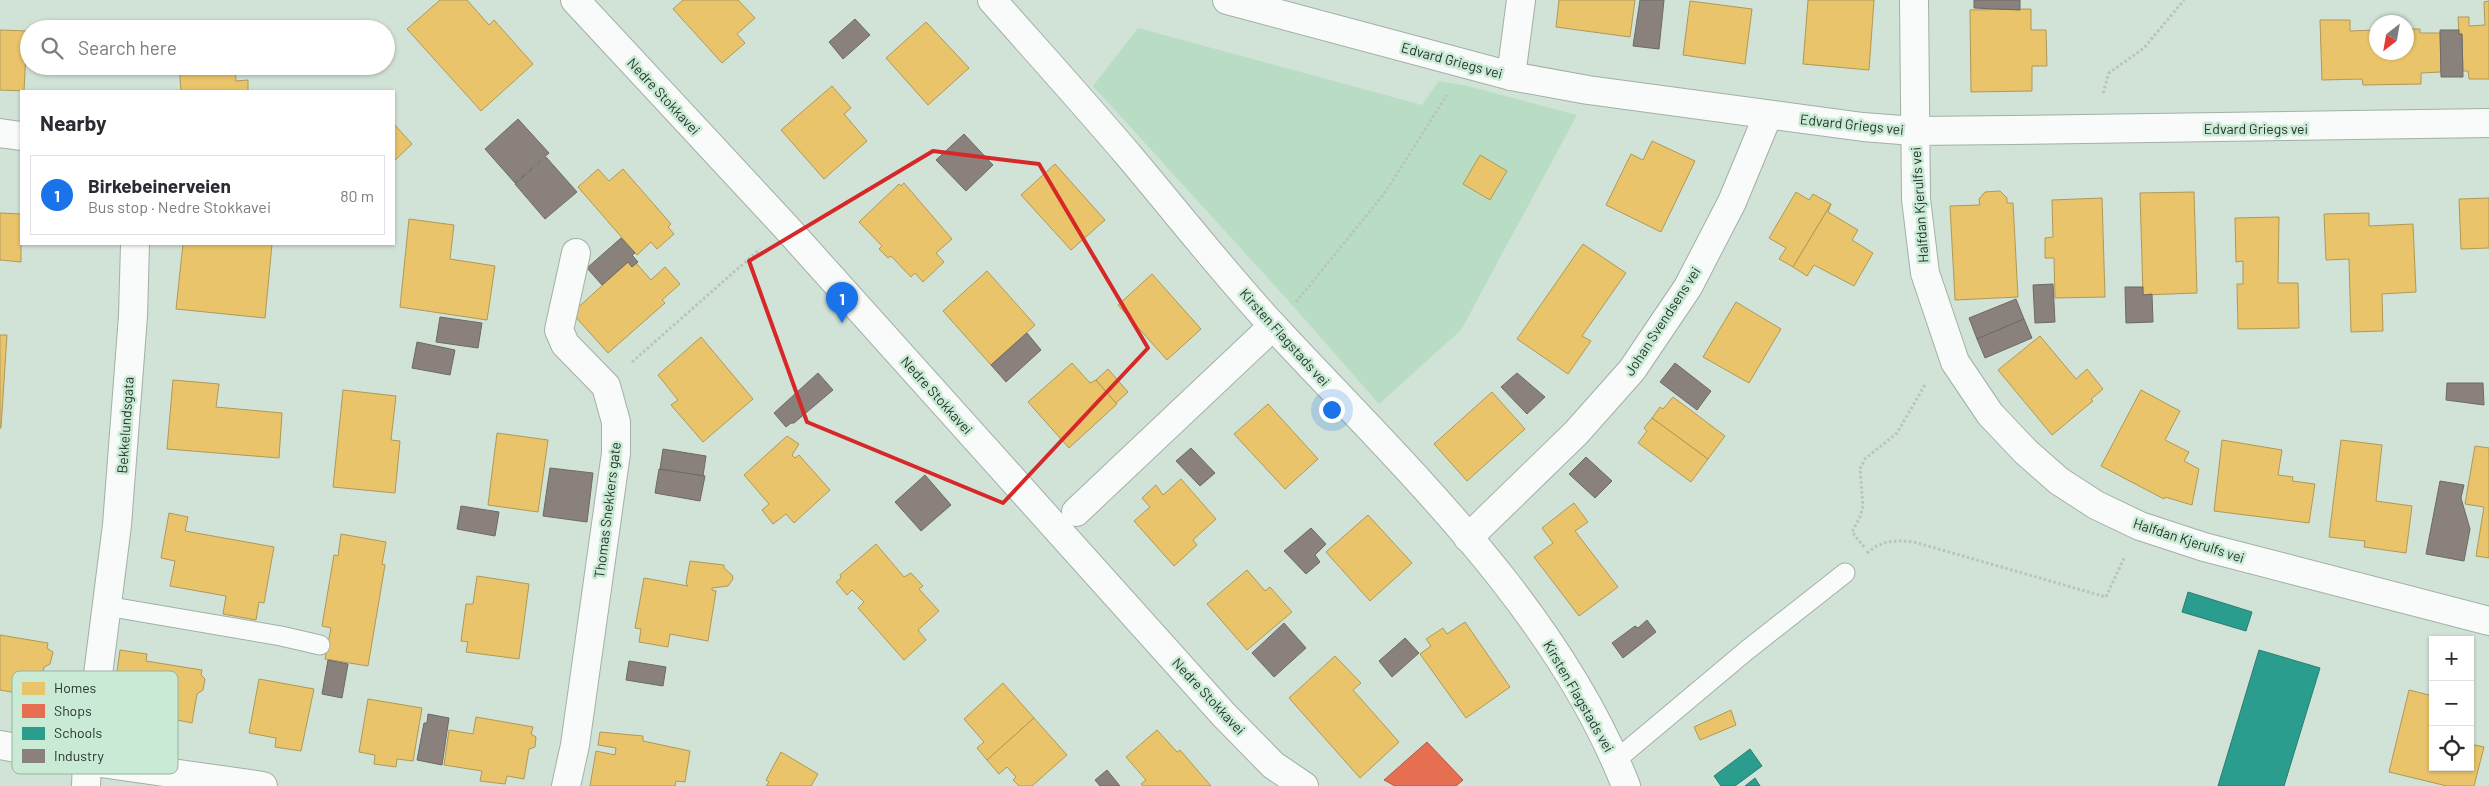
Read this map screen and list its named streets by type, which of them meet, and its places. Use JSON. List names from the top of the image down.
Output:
{
  "streets": {
    "street": [
      "Edvard Griegs vei",
      "Nedre Stokkavei",
      "Halfdan Kjerulfs vei",
      "Johan Svendsens vei",
      "Kirsten Flagstads vei",
      "Bekkelundsgata",
      "Thomas Snekkers gate"
    ]
  },
  "crossings": [
    ["Edvard Griegs vei", "Halfdan Kjerulfs vei"],
    ["Edvard Griegs vei", "Johan Svendsens vei"],
    ["Johan Svendsens vei", "Kirsten Flagstads vei"]
  ],
  "legend": [
    "Homes",
    "Shops",
    "Schools",
    "Industry"
  ],
  "north": "bottom left",
  "page": {
    "search": "Search here",
    "heading": "Nearby",
    "list": [
      {
        "mark": "1",
        "name": "Birkebeinerveien",
        "note": "Bus stop · Nedre Stokkavei",
        "value": "80 m"
      }
    ],
    "pins": "1",
    "map_buttons": ["+", "−"]
  }
}
